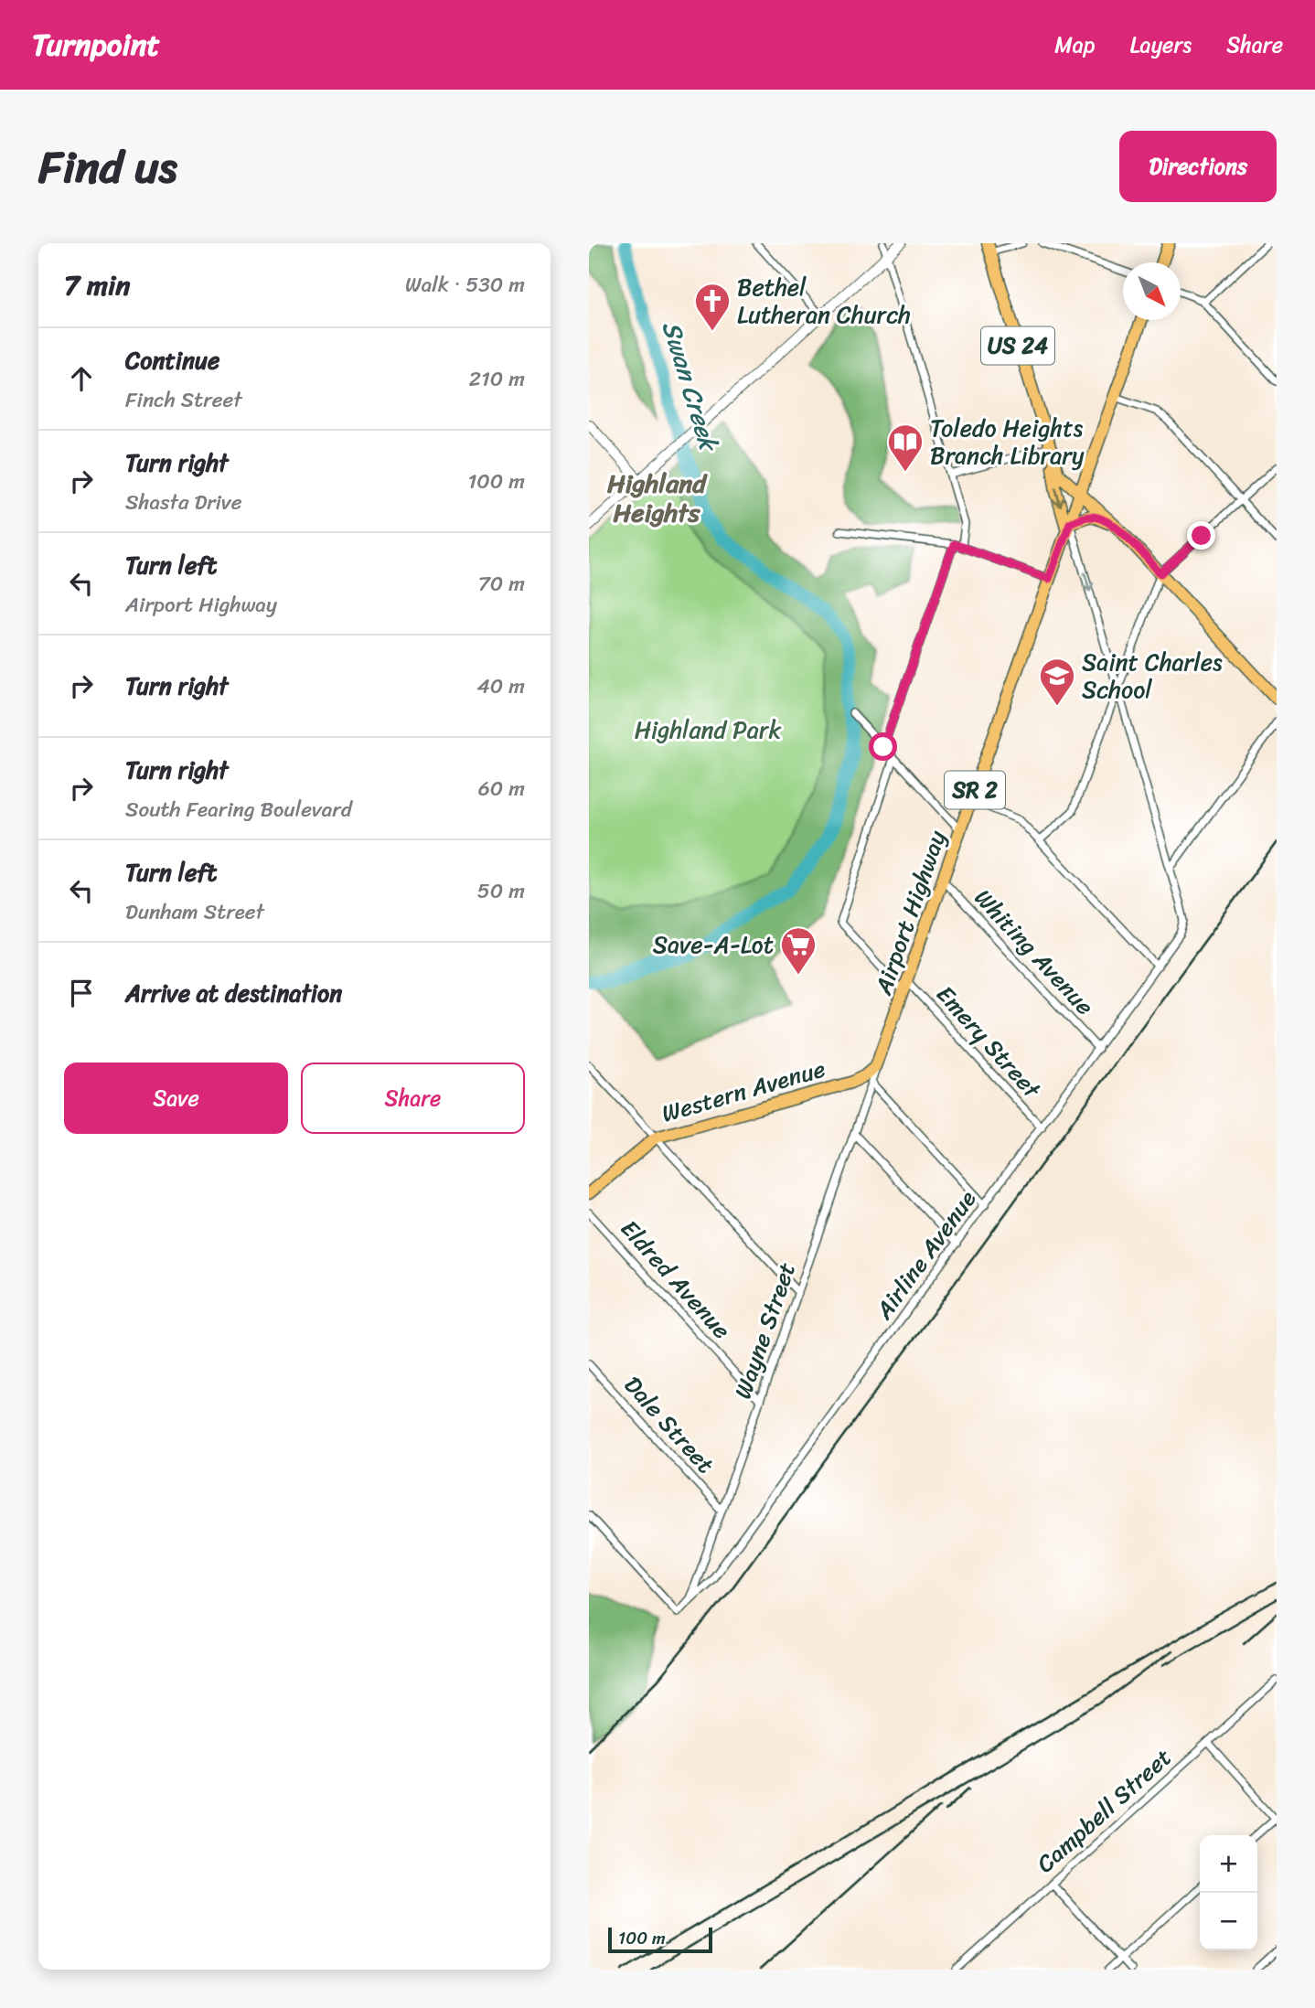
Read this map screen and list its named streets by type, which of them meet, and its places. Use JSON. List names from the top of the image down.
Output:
{
  "streets": {
    "main road": [
      "US 24",
      "SR 2",
      "Airport Highway",
      "Western Avenue"
    ],
    "street": [
      "Whiting Avenue",
      "Emery Street",
      "Airline Avenue",
      "Eldred Avenue",
      "Wayne Street",
      "Dale Street",
      "Campbell Street"
    ]
  },
  "crossings": [
    ["US 24", "Airport Highway"],
    ["Airport Highway", "Whiting Avenue"],
    ["Airport Highway", "Emery Street"],
    ["Airport Highway", "Western Avenue"],
    ["Airport Highway", "Wayne Street"],
    ["Whiting Avenue", "Airline Avenue"],
    ["Emery Street", "Airline Avenue"],
    ["Western Avenue", "Wayne Street"],
    ["Airline Avenue", "Wayne Street"],
    ["Eldred Avenue", "Wayne Street"],
    ["Wayne Street", "Dale Street"]
  ],
  "districts": ["Highland Heights"],
  "water": ["Swan Creek"],
  "parks": ["Highland Park"],
  "places": {
    "church": ["Bethel Lutheran Church"],
    "library": ["Toledo Heights Branch Library"],
    "school or university": ["Saint Charles School"],
    "supermarket": ["Save-A-Lot"]
  },
  "scale_bar": "100 m",
  "north": "bottom right",
  "page": {
    "header": "Turnpoint",
    "nav": ["Map", "Layers", "Share"],
    "title": "Find us",
    "buttons": [
      "Directions",
      ["Save", "Share"]
    ],
    "heading": ["7 min", "Walk · 530 m"],
    "list": [
      ["Continue", "Finch Street", "210 m"],
      ["Turn right", "Shasta Drive", "100 m"],
      ["Turn left", "Airport Highway", "70 m"],
      ["Turn right", "40 m"],
      ["Turn right", "South Fearing Boulevard", "60 m"],
      ["Turn left", "Dunham Street", "50 m"],
      "Arrive at destination"
    ],
    "map_buttons": ["+", "−"],
    "scale": "100 m"
  }
}
